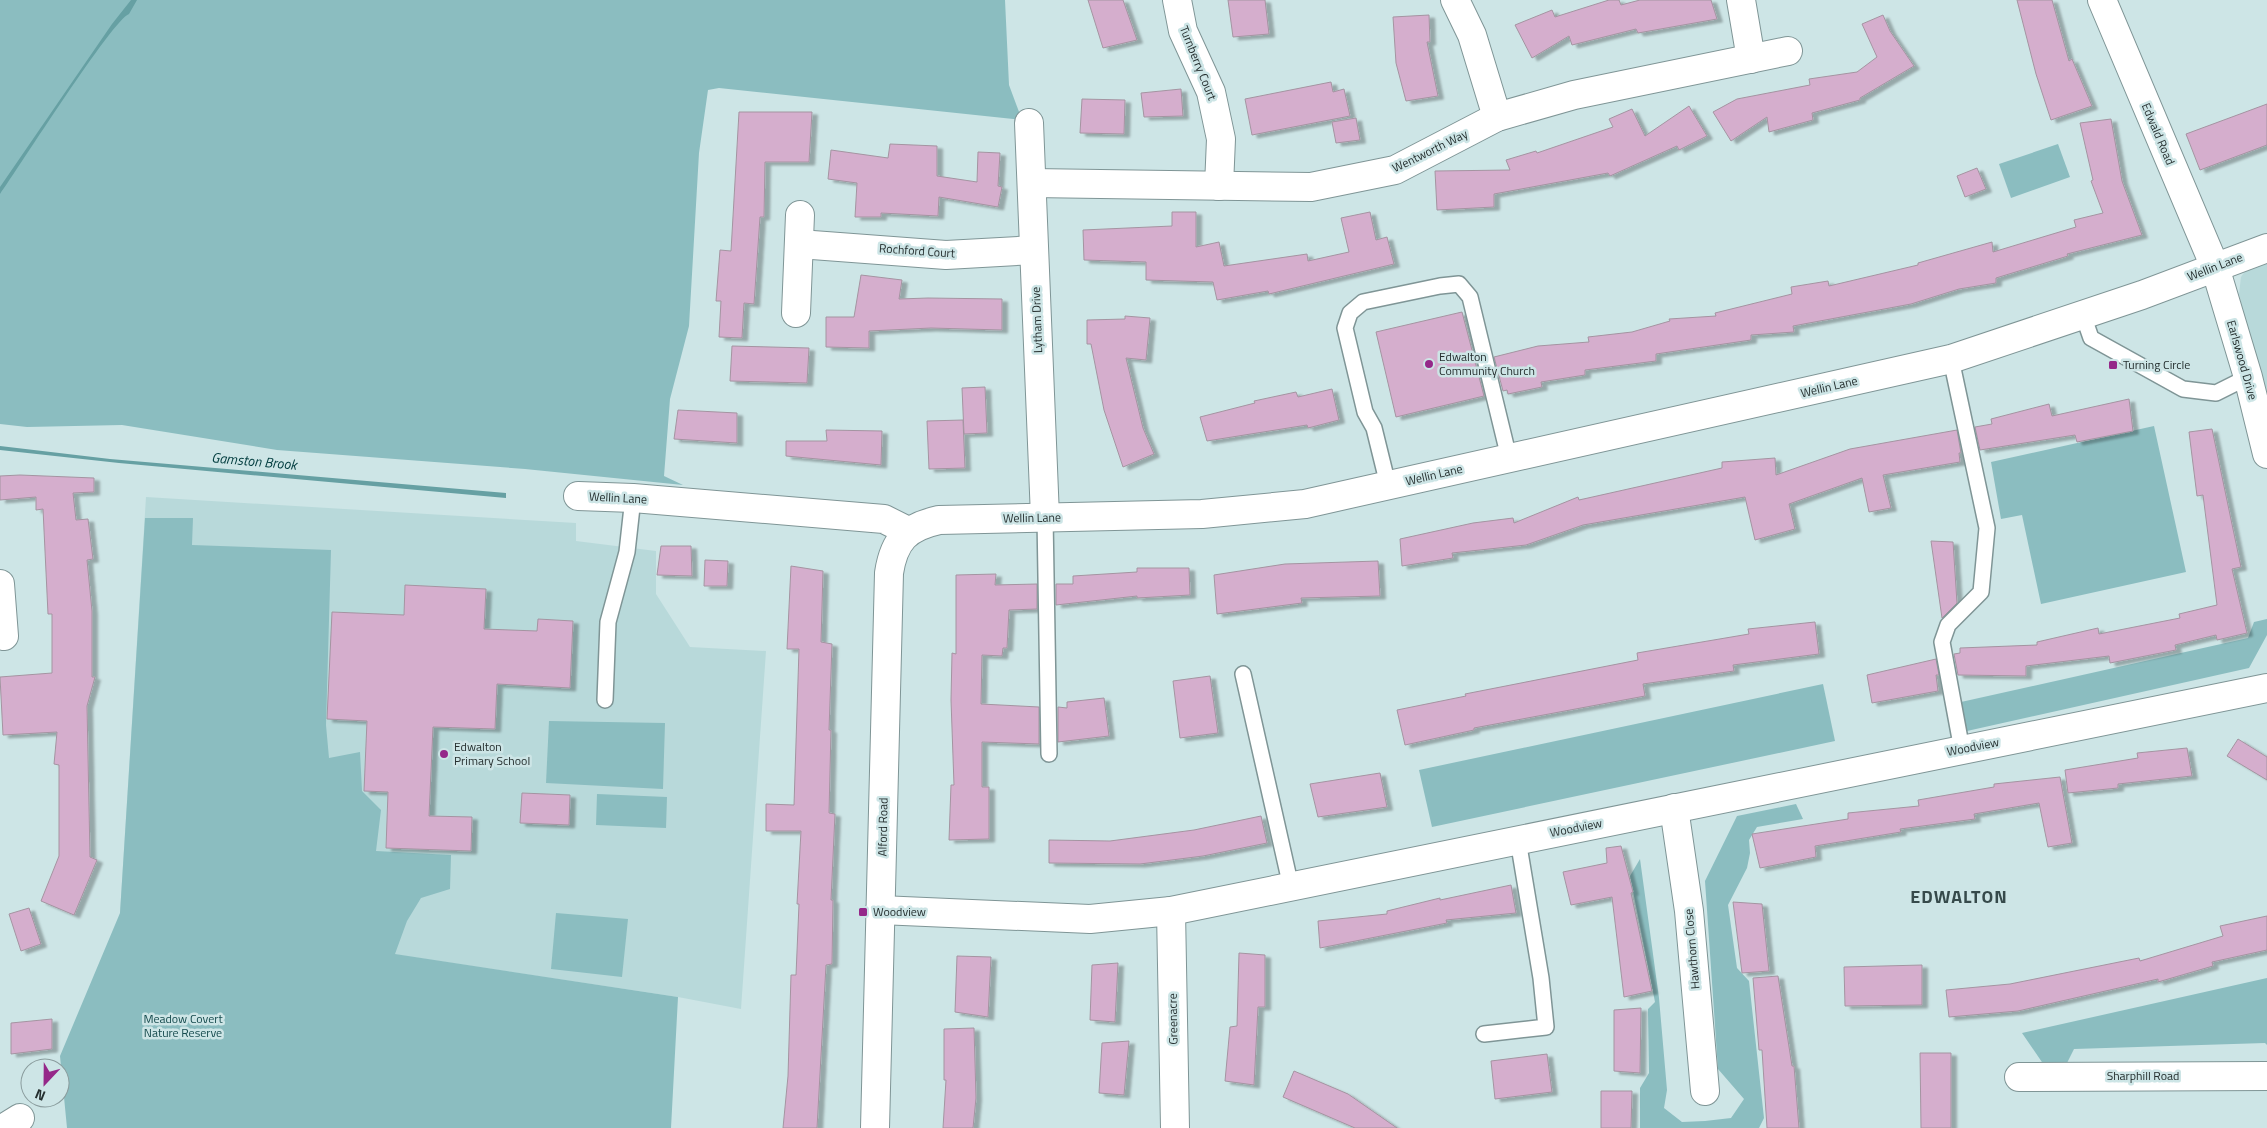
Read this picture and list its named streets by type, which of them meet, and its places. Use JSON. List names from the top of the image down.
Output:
{
  "streets": {
    "street": [
      "Turnberry Court",
      "Edwald Road",
      "Wentworth Way",
      "Rochford Court",
      "Wellin Lane",
      "Lytham Drive",
      "Earlswood Drive",
      "Woodview",
      "Alford Road",
      "Hawthorn Close",
      "Greenacre",
      "Sharphill Road"
    ]
  },
  "crossings": [
    ["Turnberry Court", "Wentworth Way"],
    ["Edwald Road", "Wellin Lane"],
    ["Edwald Road", "Earlswood Drive"],
    ["Wentworth Way", "Lytham Drive"],
    ["Rochford Court", "Lytham Drive"],
    ["Wellin Lane", "Lytham Drive"],
    ["Wellin Lane", "Earlswood Drive"],
    ["Wellin Lane", "Alford Road"],
    ["Woodview", "Alford Road"],
    ["Woodview", "Hawthorn Close"],
    ["Woodview", "Greenacre"]
  ],
  "districts": ["EDWALTON"],
  "water": ["Gamston Brook"],
  "parks": ["Meadow Covert Nature Reserve"],
  "places": {
    "other": ["Edwalton Community Church", "Edwalton Primary School"],
    "transit": ["Turning Circle", "Woodview"]
  },
  "north": "bottom"
}
